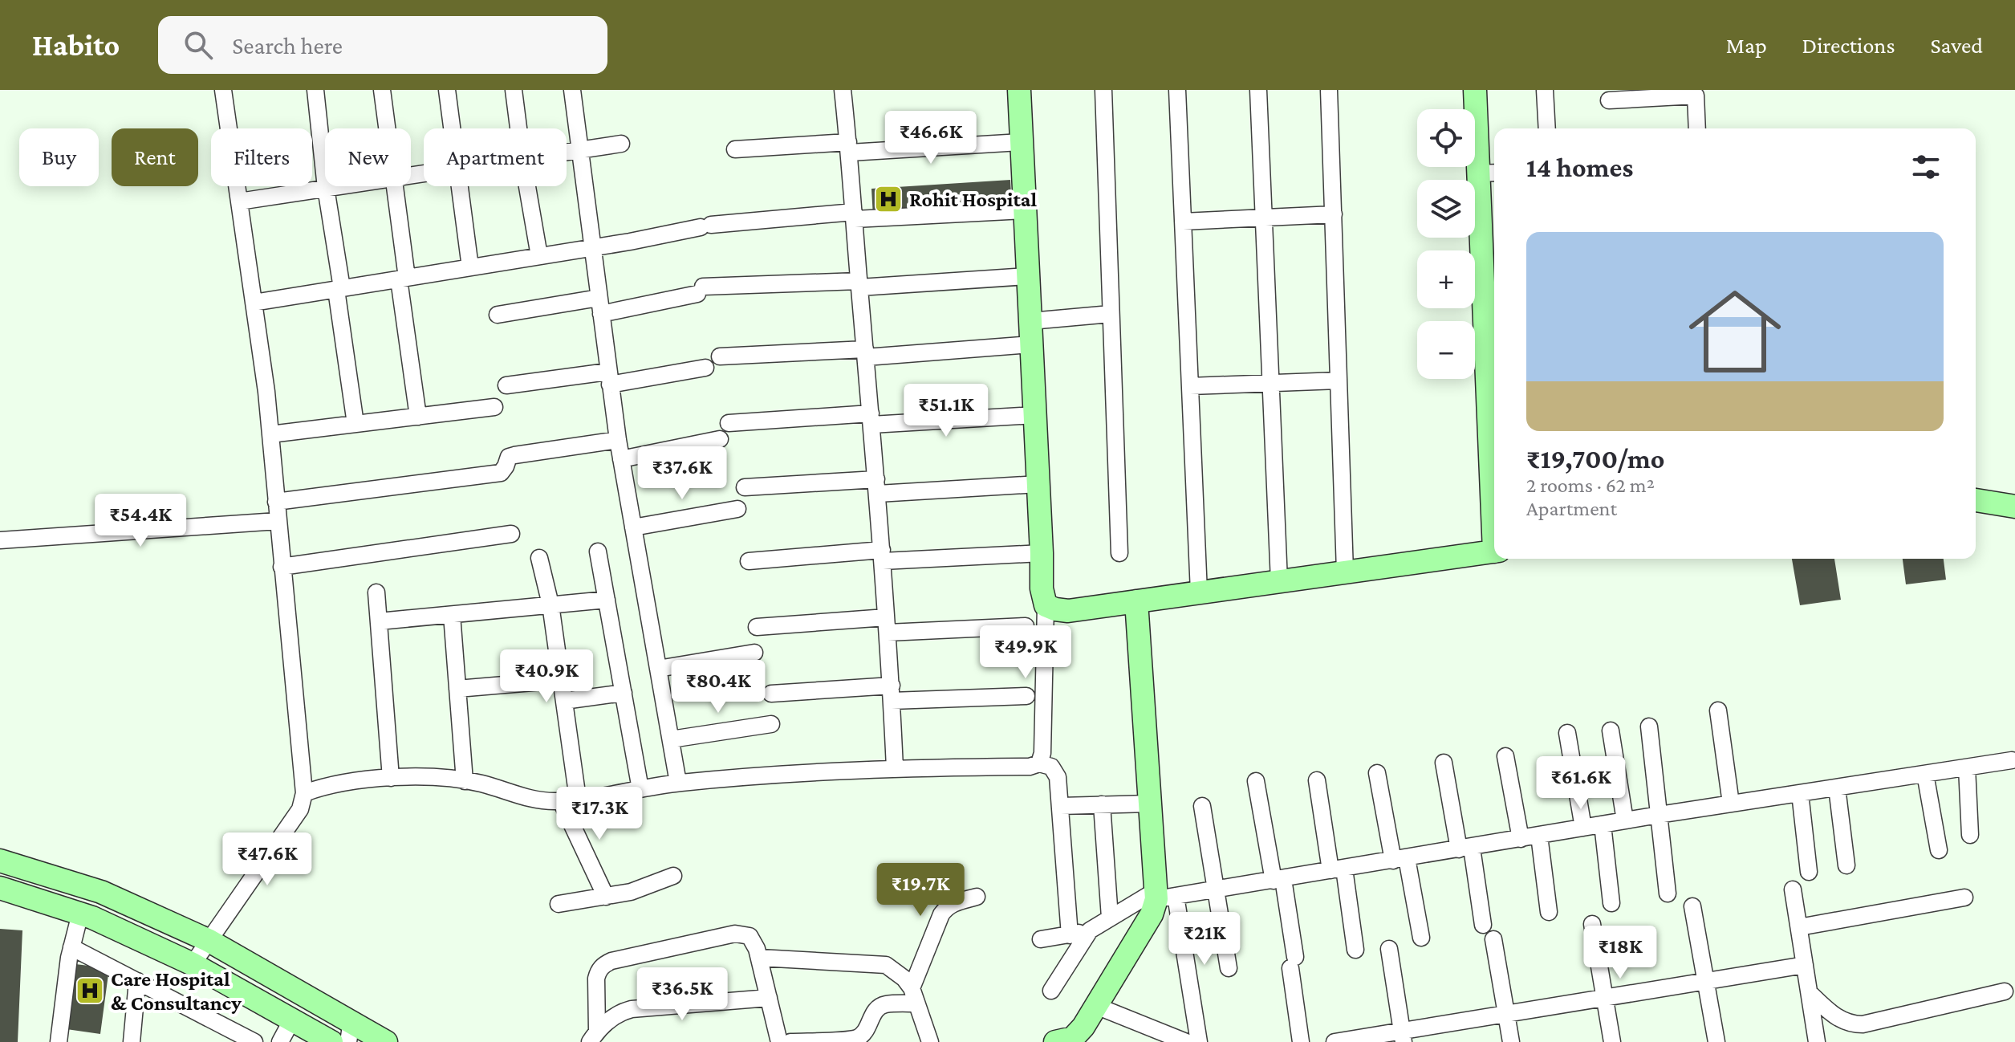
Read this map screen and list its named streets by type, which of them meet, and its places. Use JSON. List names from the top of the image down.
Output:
{
  "places": {
    "hospital": ["Rohit Hospital", "Care Hospital & Consultancy"]
  },
  "page": {
    "header": "Habito",
    "search": "Search here",
    "nav": ["Map", "Directions", "Saved"],
    "map_buttons": ["+", "−"],
    "price": [
      "₹46.6K",
      "₹51.1K",
      "₹37.6K",
      "₹54.4K",
      "₹49.9K",
      "₹40.9K",
      "₹80.4K",
      "₹61.6K",
      "₹17.3K",
      "₹47.6K",
      "₹19.7K",
      "₹21K",
      "₹18K",
      "₹36.5K"
    ],
    "chip": [
      "Buy",
      "Rent",
      "Filters",
      "New",
      "Apartment"
    ],
    "heading": "14 homes",
    "list": [
      {
        "name": "₹19,700/mo",
        "note": "2 rooms · 62 m² · Apartment"
      }
    ]
  }
}
